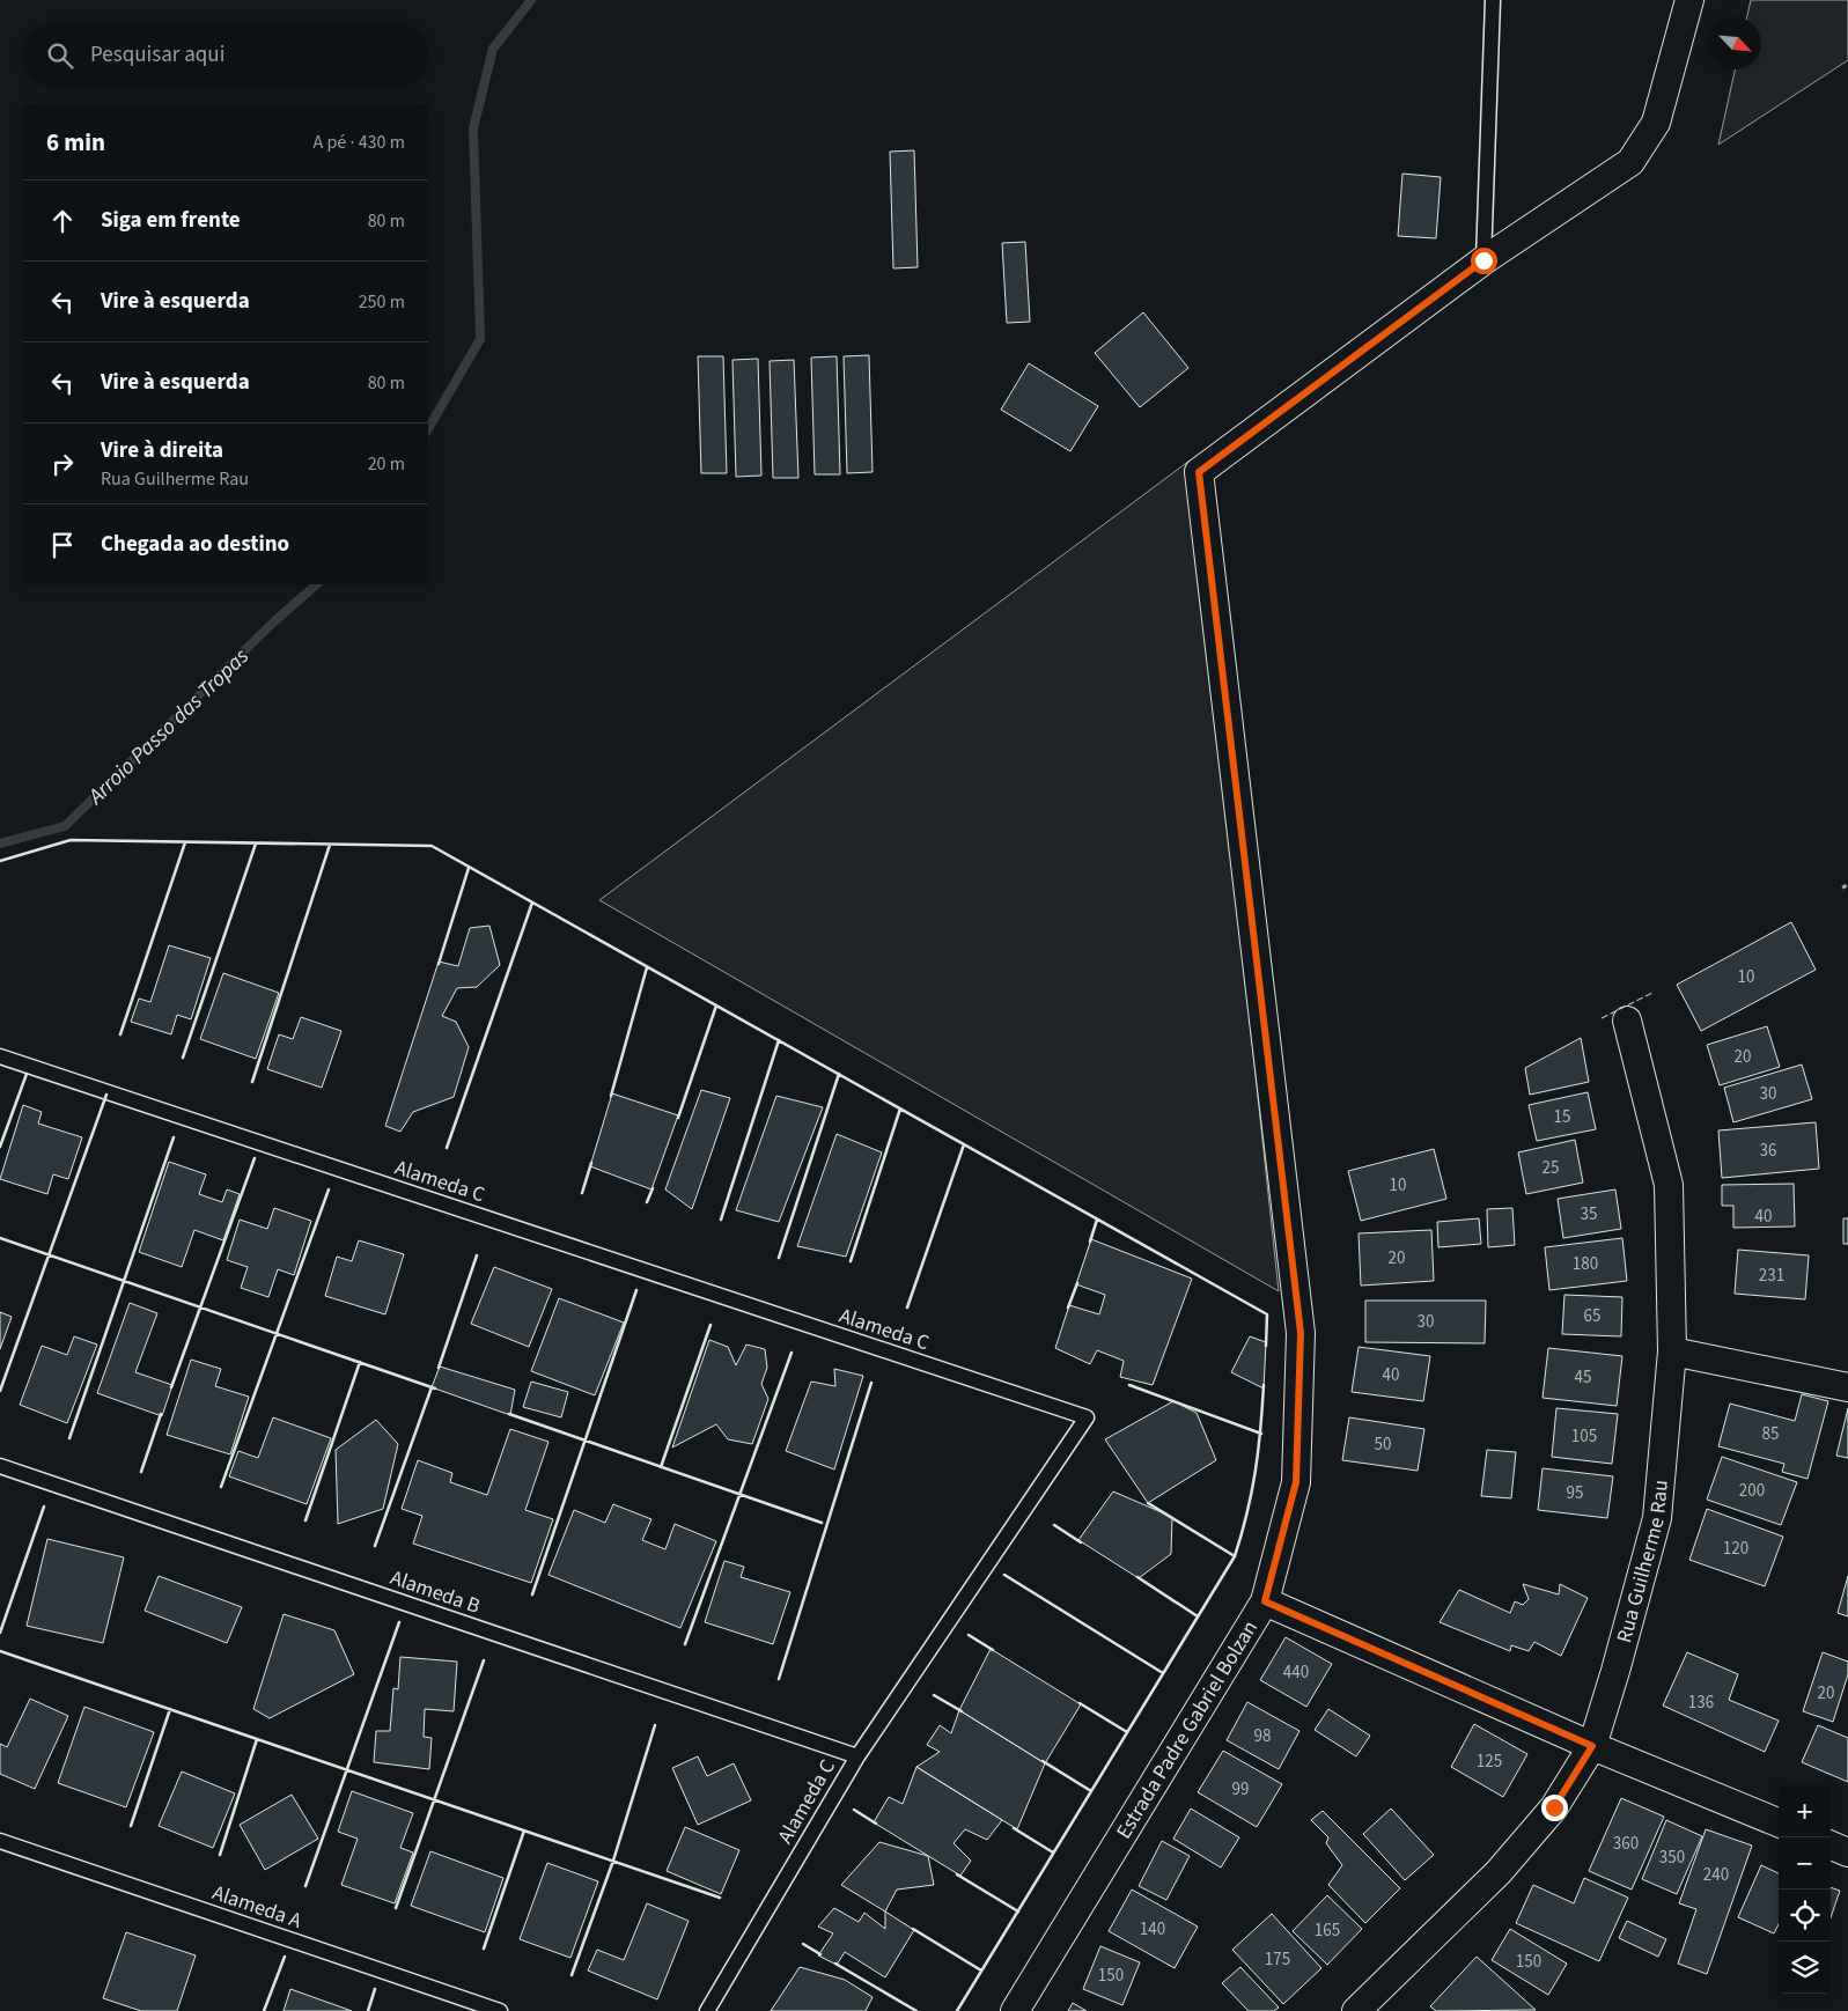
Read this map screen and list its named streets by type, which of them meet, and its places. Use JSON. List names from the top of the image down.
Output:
{
  "streets": {
    "street": ["Rua Guilherme Rau", "Estrada Padre Gabriel Bolzan"],
    "lane": ["Alameda C", "Alameda B", "Alameda A"]
  },
  "crossings": [
    ["Alameda C", "Alameda B"]
  ],
  "water": ["Arroio Passo das Tropas"],
  "house_numbers": [
    "10",
    "20",
    "30",
    "15",
    "36",
    "25",
    "10",
    "35",
    "40",
    "20",
    "180",
    "231",
    "65",
    "30",
    "40",
    "45",
    "85",
    "105",
    "50",
    "200",
    "95",
    "120",
    "440",
    "20",
    "136",
    "98",
    "125",
    "99",
    "360",
    "350",
    "240",
    "140",
    "165",
    "175",
    "150",
    "150"
  ],
  "north": "bottom right",
  "page": {
    "search": "Pesquisar aqui",
    "heading": ["6 min", "A pé · 430 m"],
    "list": [
      ["Siga em frente", "80 m"],
      ["Vire à esquerda", "250 m"],
      ["Vire à esquerda", "80 m"],
      ["Vire à direita", "Rua Guilherme Rau", "20 m"],
      "Chegada ao destino"
    ],
    "map_buttons": ["+", "−"]
  }
}
